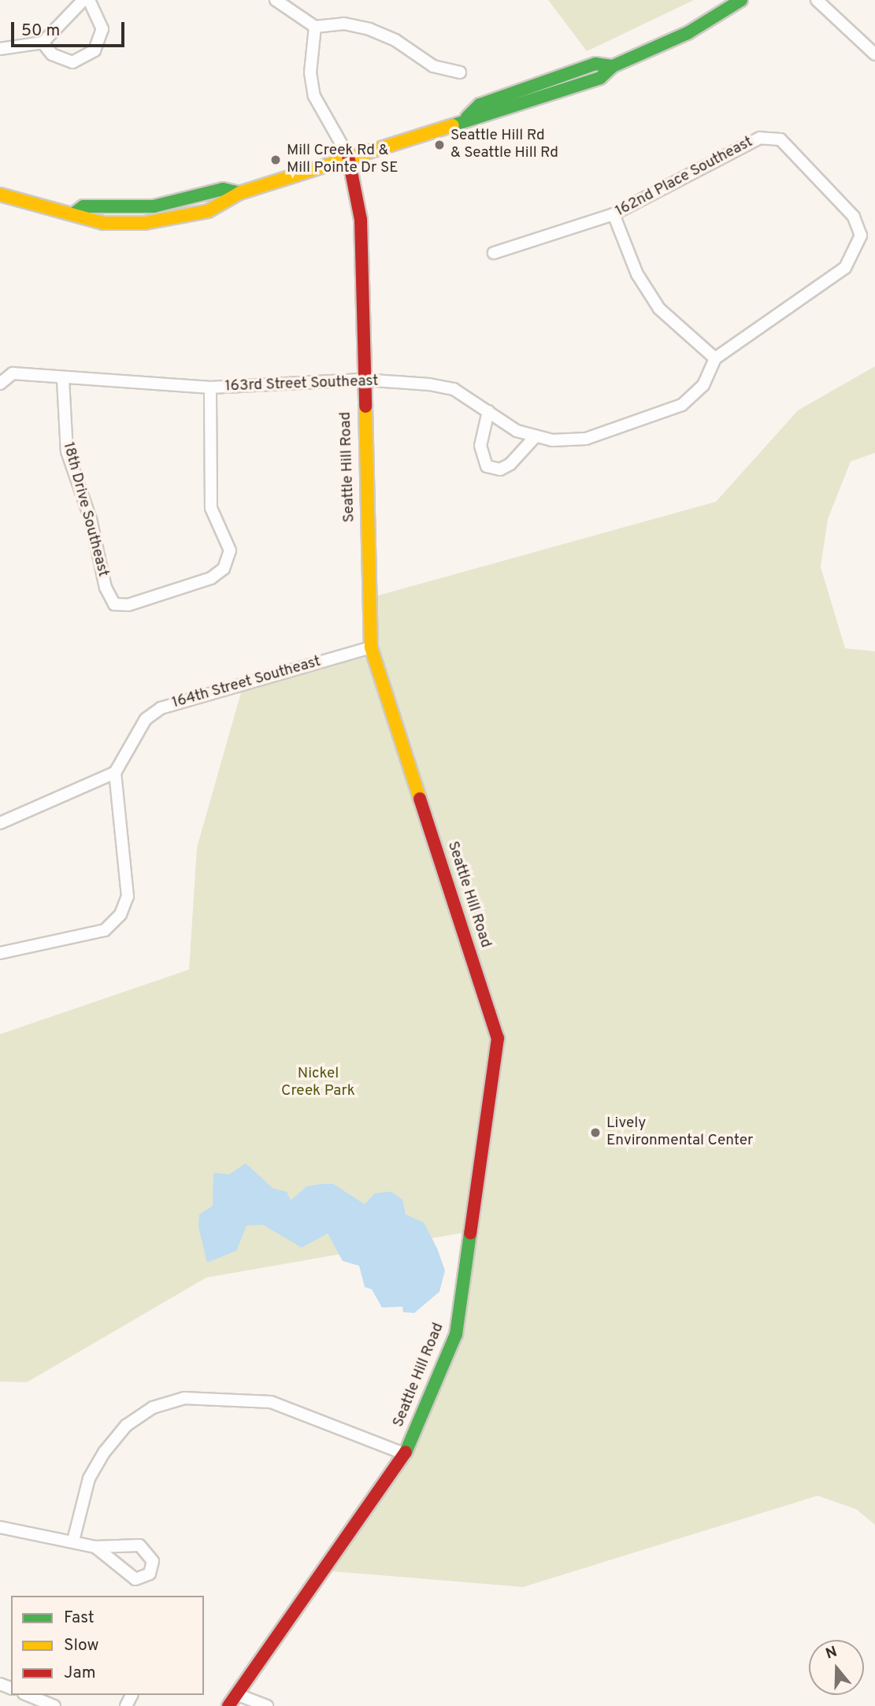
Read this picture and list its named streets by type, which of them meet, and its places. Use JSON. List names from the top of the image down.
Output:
{
  "streets": {
    "street": [
      "162nd Place Southeast",
      "163rd Street Southeast",
      "Seattle Hill Road",
      "18th Drive Southeast",
      "164th Street Southeast"
    ]
  },
  "crossings": [
    ["162nd Place Southeast", "163rd Street Southeast"],
    ["163rd Street Southeast", "Seattle Hill Road"],
    ["163rd Street Southeast", "18th Drive Southeast"],
    ["Seattle Hill Road", "164th Street Southeast"]
  ],
  "parks": ["Nickel Creek Park"],
  "places": ["Seattle Hill Rd & Seattle Hill Rd", "Mill Creek Rd & Mill Pointe Dr SE", "Lively Environmental Center"],
  "legend": ["Fast", "Slow", "Jam"],
  "scale_bar": "50 m",
  "north": "top"
}
